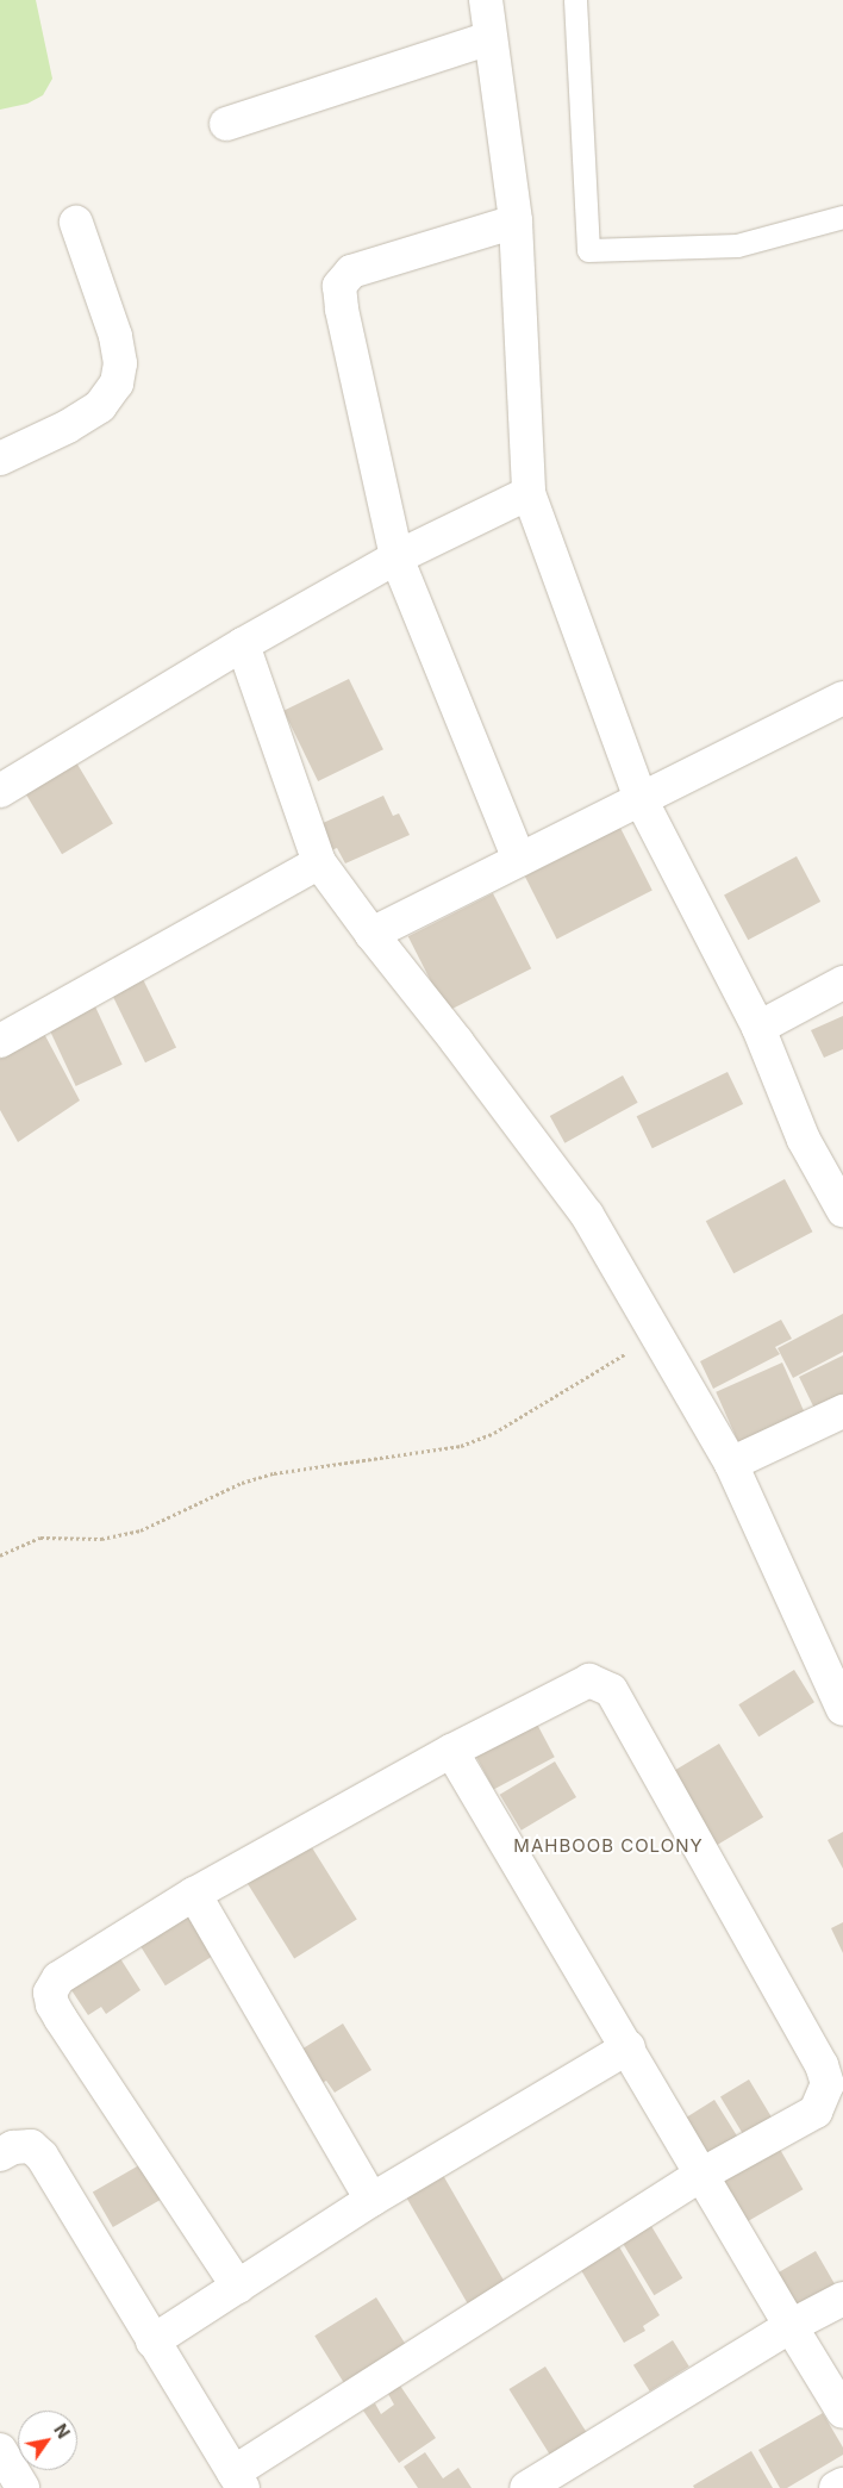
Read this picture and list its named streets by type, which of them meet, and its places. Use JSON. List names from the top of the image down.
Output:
{
  "districts": ["MAHBOOB COLONY"],
  "north": "top right"
}
